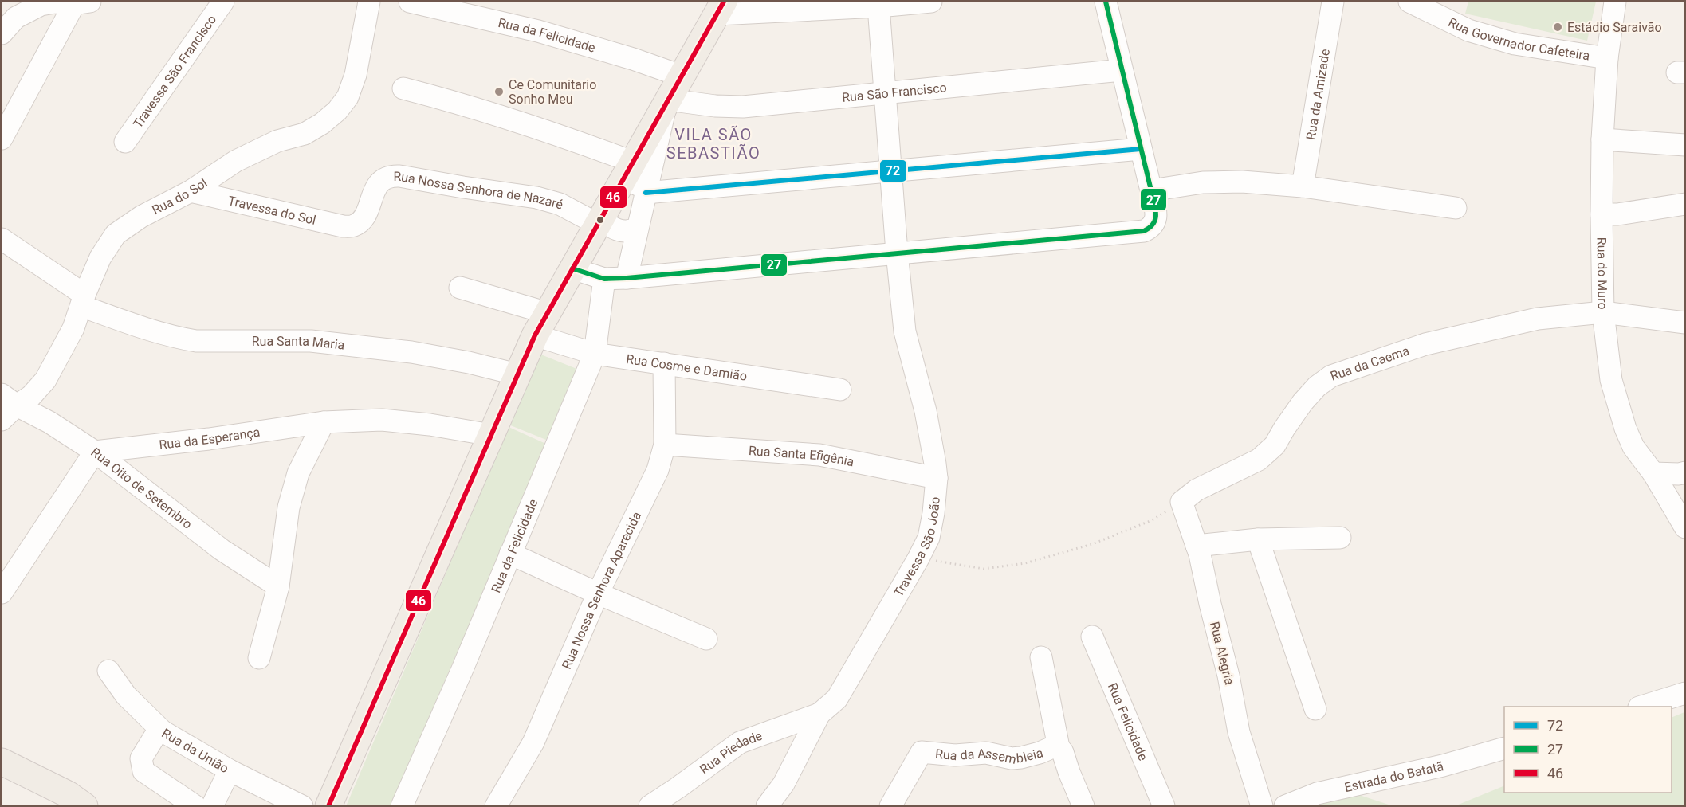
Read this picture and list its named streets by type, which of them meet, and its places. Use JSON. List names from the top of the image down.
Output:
{
  "streets": {
    "street": [
      "Rua da Felicidade",
      "Rua Governador Cafeteira",
      "Travessa São Francisco",
      "Rua São Francisco",
      "Rua da Amizade",
      "Rua Nossa Senhora de Nazaré",
      "Rua do Sol",
      "Travessa do Sol",
      "Rua do Muro",
      "Rua Santa Maria",
      "Rua da Caema",
      "Rua Cosme e Damião",
      "Rua da Esperança",
      "Rua Santa Efigênia",
      "Rua Oito de Setembro",
      "Travessa São João",
      "Rua Nossa Senhora Aparecida",
      "Rua Alegria",
      "Rua Felicidade",
      "Rua da Assembleia",
      "Rua da União",
      "Rua Piedade",
      "Estrada do Batatã"
    ]
  },
  "crossings": [
    ["Rua da Felicidade", "Rua Cosme e Damião"],
    ["Rua Governador Cafeteira", "Rua do Muro"],
    ["Rua Nossa Senhora de Nazaré", "Travessa do Sol"],
    ["Rua do Sol", "Travessa do Sol"],
    ["Rua do Sol", "Rua Santa Maria"],
    ["Rua do Sol", "Rua Oito de Setembro"],
    ["Rua do Muro", "Rua da Caema"],
    ["Rua da Caema", "Rua Alegria"],
    ["Rua Cosme e Damião", "Rua Nossa Senhora Aparecida"],
    ["Rua da Esperança", "Rua Oito de Setembro"],
    ["Rua Santa Efigênia", "Travessa São João"],
    ["Rua Santa Efigênia", "Rua Nossa Senhora Aparecida"],
    ["Travessa São João", "Rua Piedade"]
  ],
  "districts": ["VILA SÃO SEBASTIÃO"],
  "places": ["Estádio Saraivão", "Ce Comunitario Sonho Meu"],
  "lines": ["transit line 27", "transit line 46", "transit line 72"],
  "legend": ["72", "27", "46"]
}
